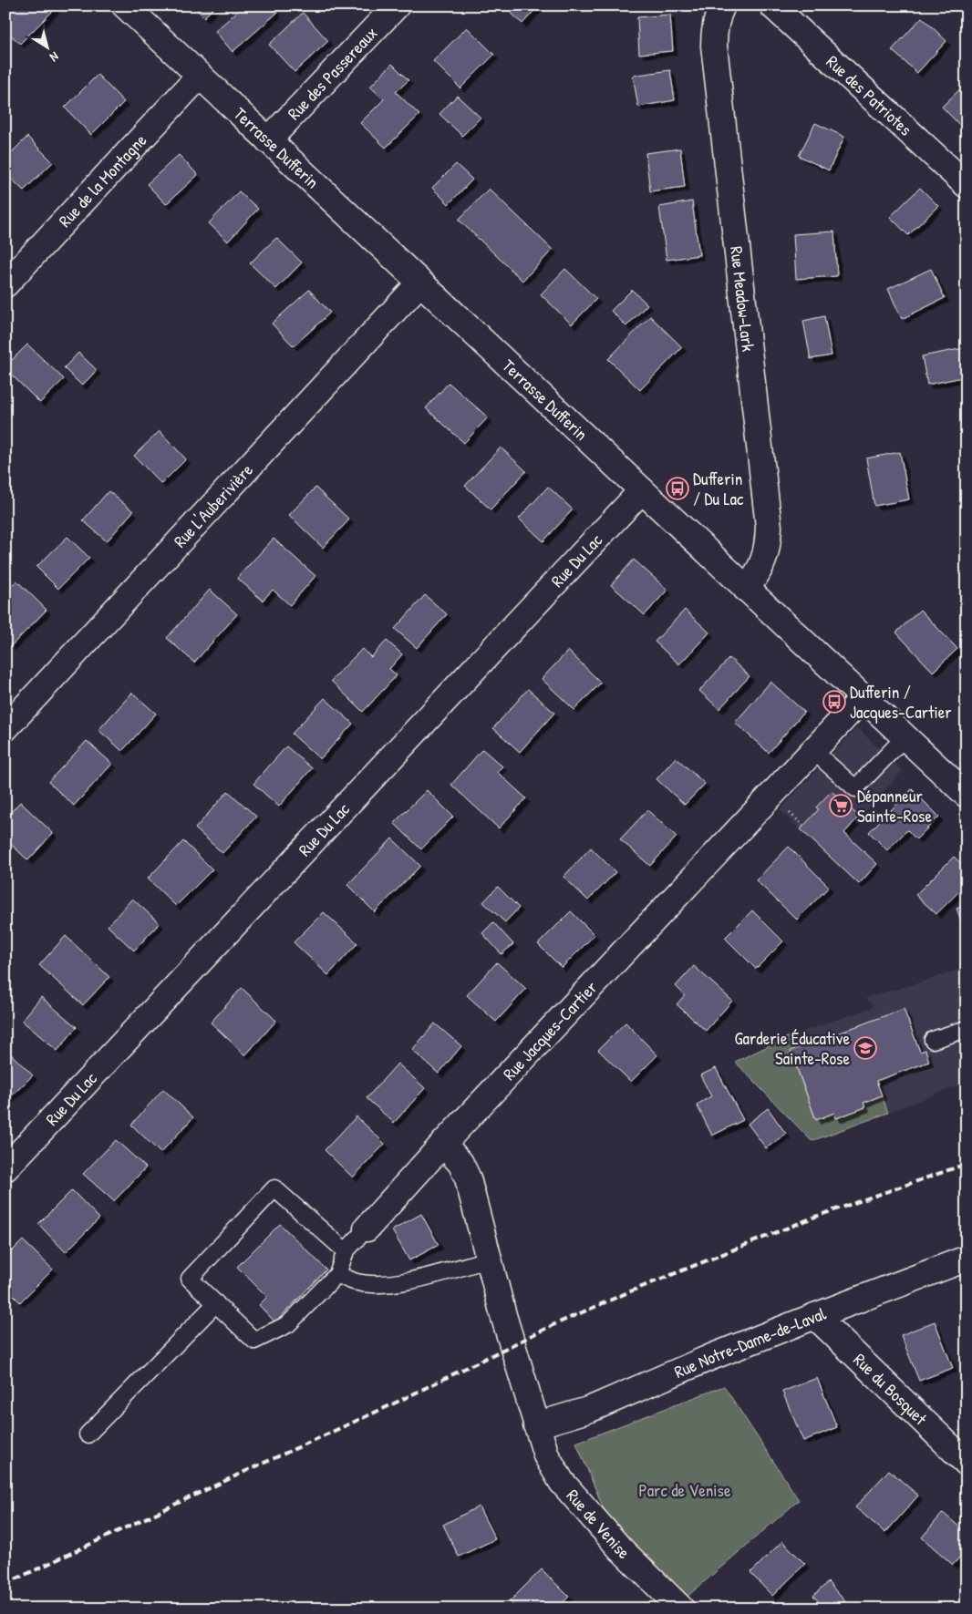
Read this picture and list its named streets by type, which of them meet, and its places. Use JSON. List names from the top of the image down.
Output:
{
  "streets": {
    "street": [
      "Rue des Passereaux",
      "Rue des Patriotes",
      "Terrasse Dufferin",
      "Rue de la Montagne",
      "Rue Meadow-Lark",
      "Rue L'Auberivière",
      "Rue Du Lac",
      "Rue Jacques-Cartier",
      "Rue Notre-Dame-de-Laval",
      "Rue du Bosquet",
      "Rue de Venise"
    ]
  },
  "crossings": [
    ["Rue des Passereaux", "Terrasse Dufferin"],
    ["Terrasse Dufferin", "Rue de la Montagne"],
    ["Terrasse Dufferin", "Rue Meadow-Lark"],
    ["Terrasse Dufferin", "Rue L'Auberivière"],
    ["Terrasse Dufferin", "Rue Du Lac"],
    ["Terrasse Dufferin", "Rue Jacques-Cartier"],
    ["Rue Notre-Dame-de-Laval", "Rue du Bosquet"],
    ["Rue Notre-Dame-de-Laval", "Rue de Venise"]
  ],
  "parks": ["Parc de Venise"],
  "places": {
    "bus stop": ["Dufferin / Du Lac", "Dufferin / Jacques-Cartier"],
    "supermarket": ["Dépanneur Sainte-Rose"],
    "school or university": ["Garderie Éducative Sainte-Rose"]
  },
  "north": "bottom right"
}
